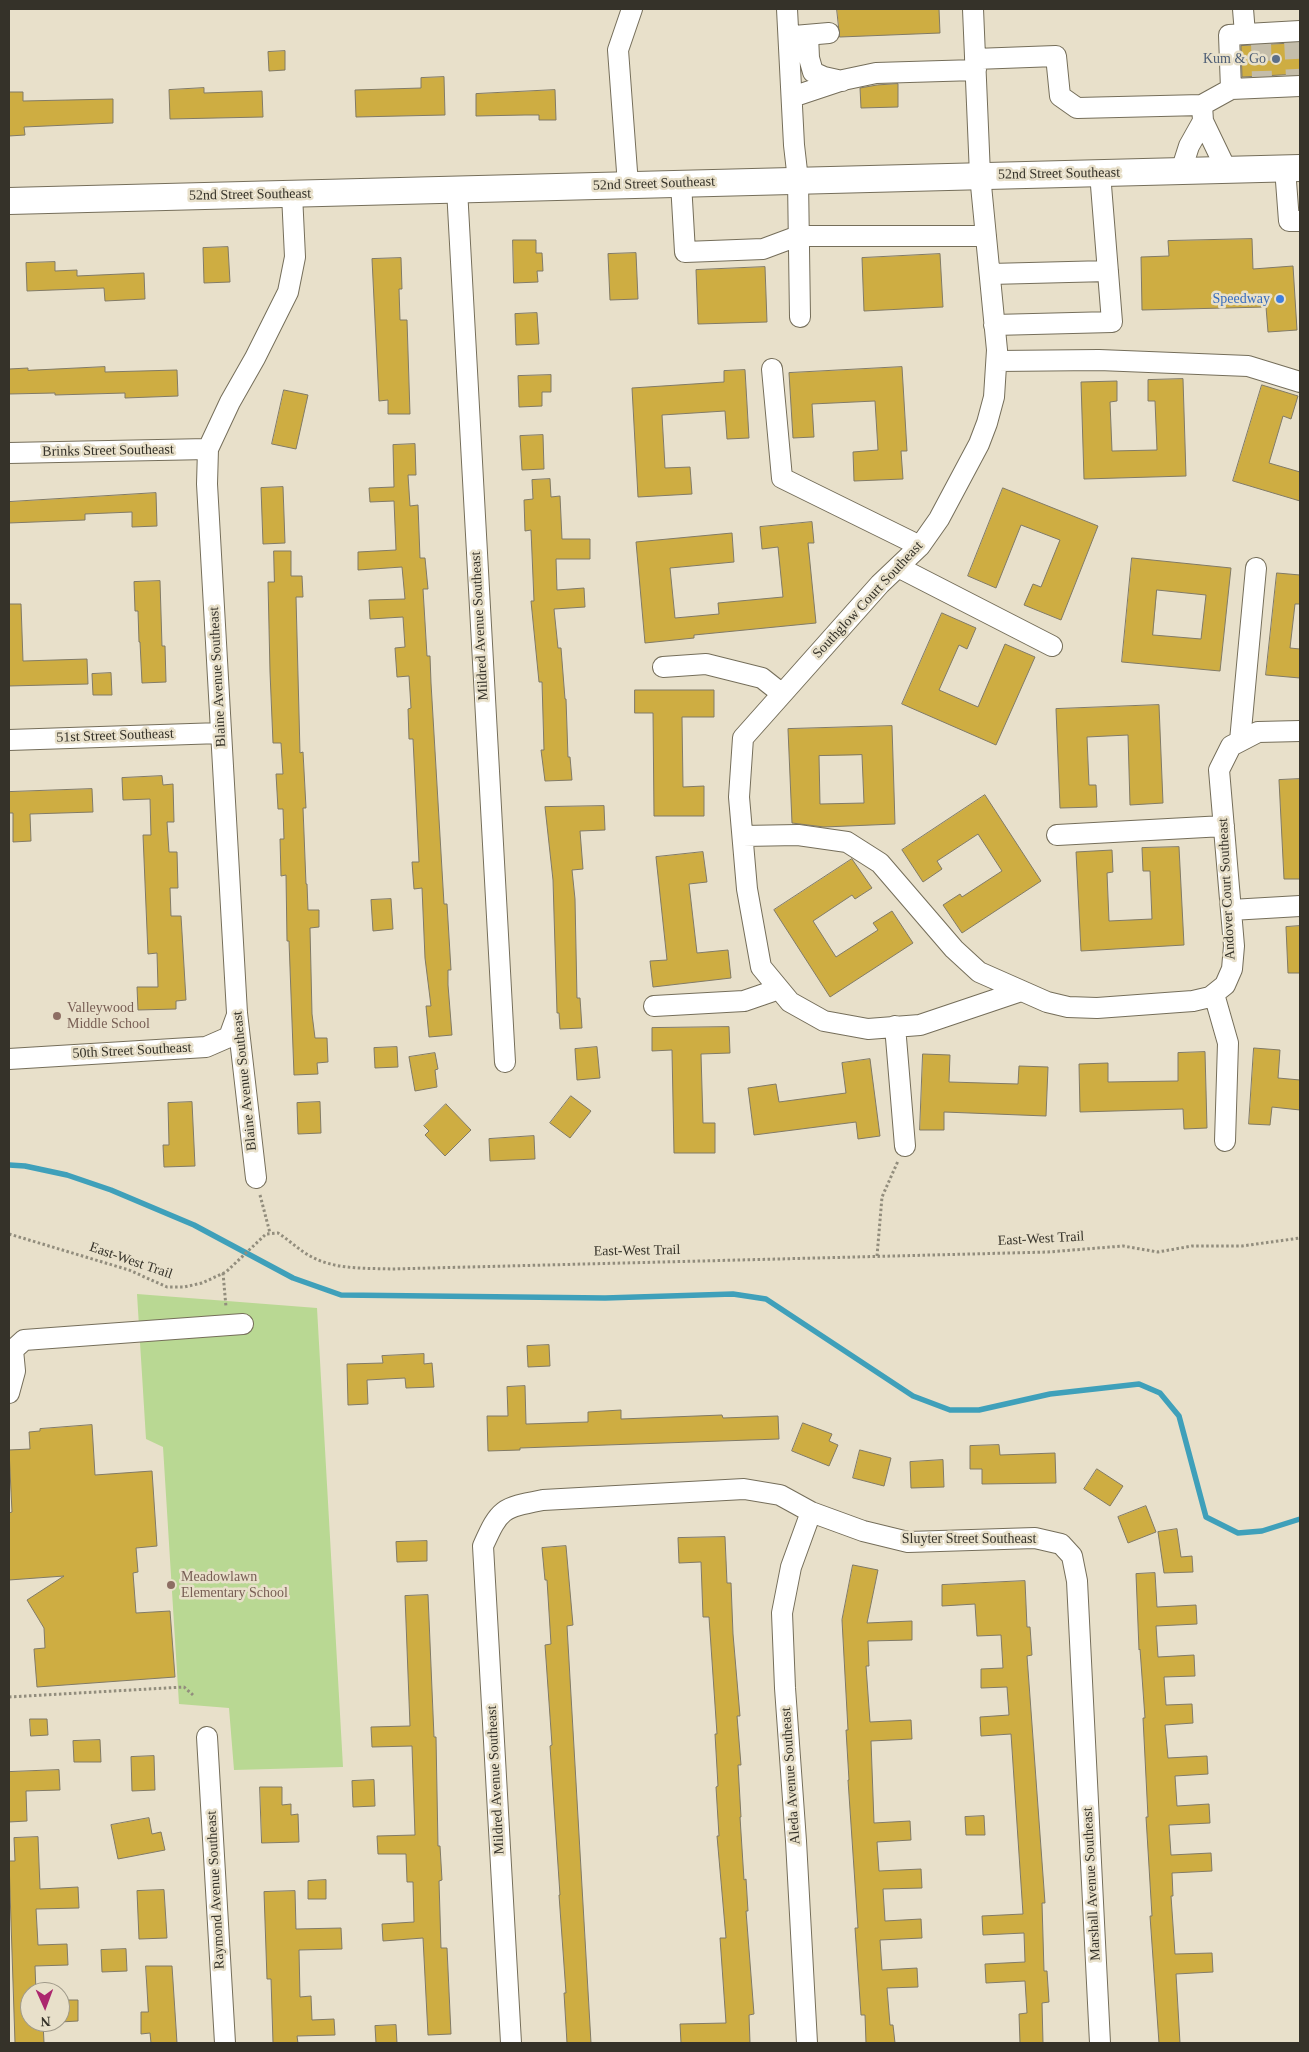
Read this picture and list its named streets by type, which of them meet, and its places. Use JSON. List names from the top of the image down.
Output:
{
  "streets": {
    "main road": ["52nd Street Southeast"],
    "street": [
      "Brinks Street Southeast",
      "Southglow Court Southeast",
      "Mildred Avenue Southeast",
      "Blaine Avenue Southeast",
      "51st Street Southeast",
      "Andover Court Southeast",
      "50th Street Southeast",
      "Sluyter Street Southeast",
      "Aleda Avenue Southeast",
      "Marshall Avenue Southeast",
      "Raymond Avenue Southeast"
    ],
    "path": ["East-West Trail"]
  },
  "crossings": [
    ["52nd Street Southeast", "Southglow Court Southeast"],
    ["52nd Street Southeast", "Mildred Avenue Southeast"],
    ["52nd Street Southeast", "Blaine Avenue Southeast"],
    ["Brinks Street Southeast", "Blaine Avenue Southeast"],
    ["Mildred Avenue Southeast", "Sluyter Street Southeast"],
    ["Blaine Avenue Southeast", "51st Street Southeast"],
    ["Blaine Avenue Southeast", "50th Street Southeast"],
    ["Sluyter Street Southeast", "Aleda Avenue Southeast"],
    ["Sluyter Street Southeast", "Marshall Avenue Southeast"]
  ],
  "places": [
    "Kum & Go",
    "Speedway",
    "Valleywood Middle School",
    "Meadowlawn Elementary School"
  ],
  "north": "bottom"
}
